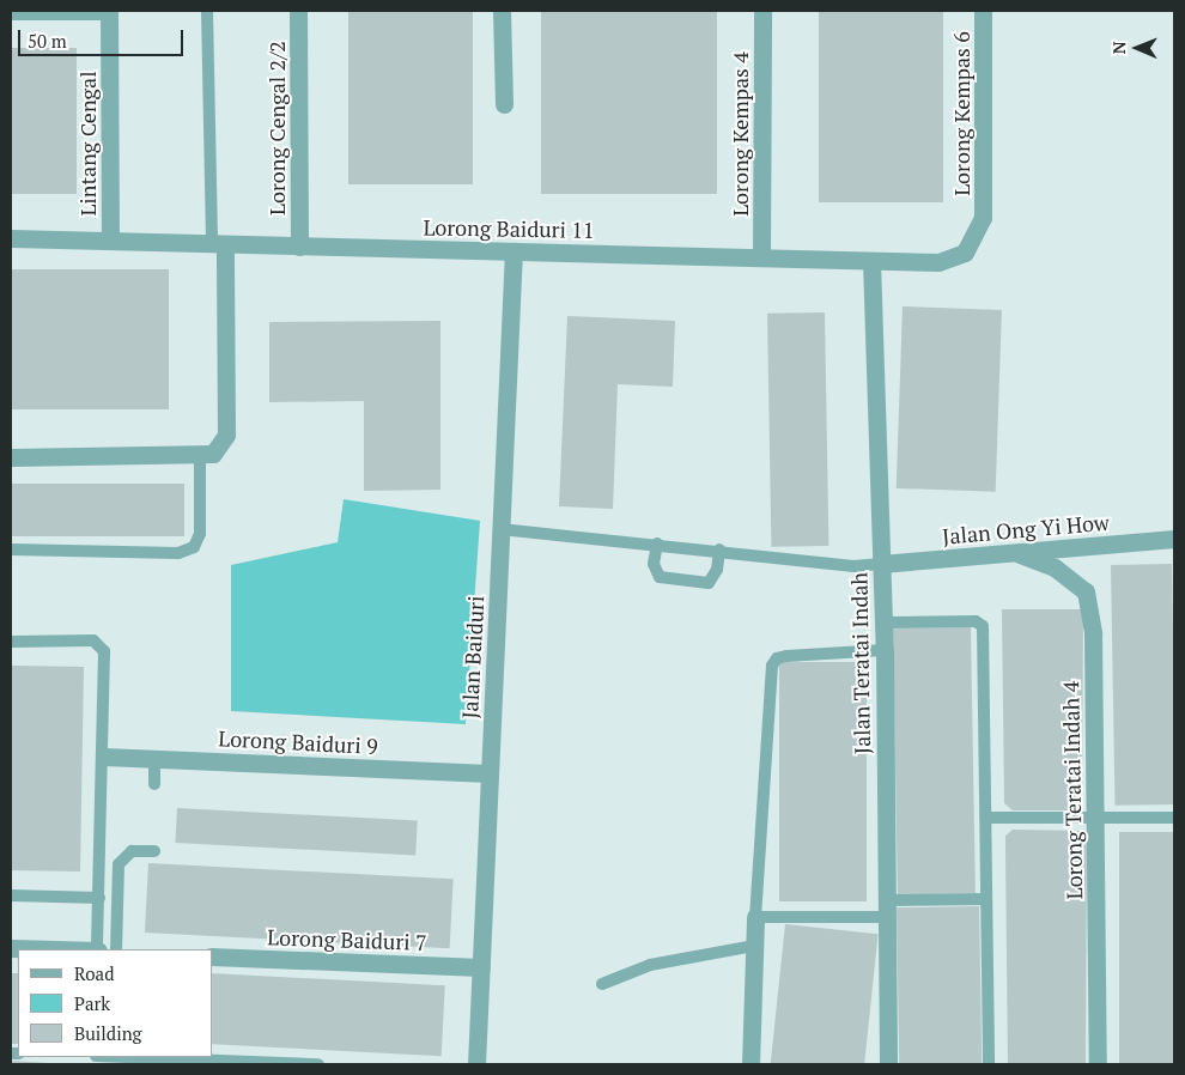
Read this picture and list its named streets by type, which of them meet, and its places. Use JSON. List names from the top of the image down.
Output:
{
  "streets": {
    "street": [
      "Lorong Kempas 6",
      "Lorong Cengal 2/2",
      "Lorong Kempas 4",
      "Lintang Cengal",
      "Lorong Baiduri 11",
      "Jalan Ong Yi How",
      "Jalan Baiduri",
      "Jalan Teratai Indah",
      "Lorong Baiduri 9",
      "Lorong Teratai Indah 4",
      "Lorong Baiduri 7"
    ]
  },
  "crossings": [
    ["Lorong Kempas 6", "Lorong Baiduri 11"],
    ["Lorong Cengal 2/2", "Lorong Baiduri 11"],
    ["Lorong Kempas 4", "Lorong Baiduri 11"],
    ["Lintang Cengal", "Lorong Baiduri 11"],
    ["Lorong Baiduri 11", "Jalan Baiduri"],
    ["Lorong Baiduri 11", "Jalan Teratai Indah"],
    ["Jalan Ong Yi How", "Jalan Teratai Indah"],
    ["Jalan Ong Yi How", "Lorong Teratai Indah 4"],
    ["Jalan Baiduri", "Lorong Baiduri 9"],
    ["Jalan Baiduri", "Lorong Baiduri 7"]
  ],
  "legend": ["Road", "Park", "Building"],
  "scale_bar": "50 m",
  "north": "left"
}
